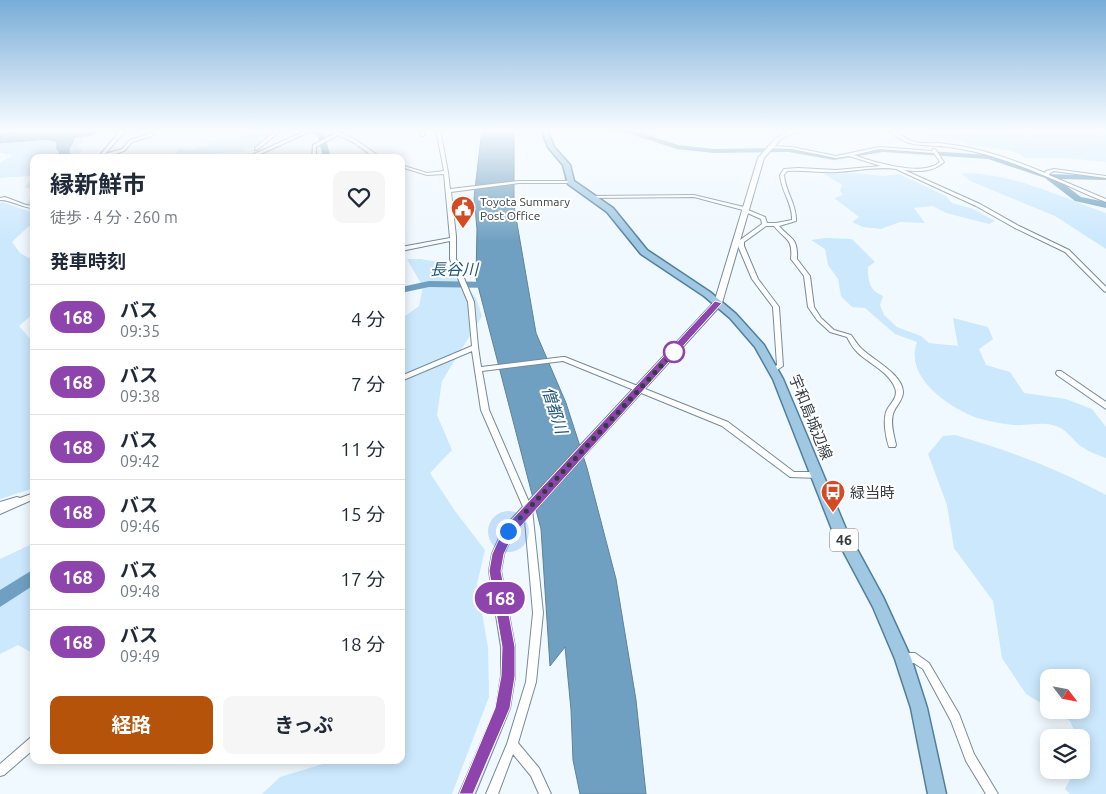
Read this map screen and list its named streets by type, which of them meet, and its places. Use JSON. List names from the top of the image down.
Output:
{
  "streets": {
    "main road": ["宇和島城辺線", "46"]
  },
  "water": ["長谷川", "僧都川"],
  "places": {
    "public building": ["Toyota Summary Post Office"],
    "bus stop": ["緑当時"]
  },
  "lines": ["bus line 168"],
  "north": "bottom right",
  "page": {
    "on_map": "168",
    "heading": [
      ["縁新鮮市", "徒歩 · 4 分 · 260 m"],
      "発車時刻"
    ],
    "list": [
      {
        "mark": "168",
        "name": "バス",
        "note": "09:35",
        "value": "4 分"
      },
      {
        "mark": "168",
        "name": "バス",
        "note": "09:38",
        "value": "7 分"
      },
      {
        "mark": "168",
        "name": "バス",
        "note": "09:42",
        "value": "11 分"
      },
      {
        "mark": "168",
        "name": "バス",
        "note": "09:46",
        "value": "15 分"
      },
      {
        "mark": "168",
        "name": "バス",
        "note": "09:48",
        "value": "17 分"
      },
      {
        "mark": "168",
        "name": "バス",
        "note": "09:49",
        "value": "18 分"
      }
    ],
    "buttons": ["経路", "きっぷ"]
  }
}
